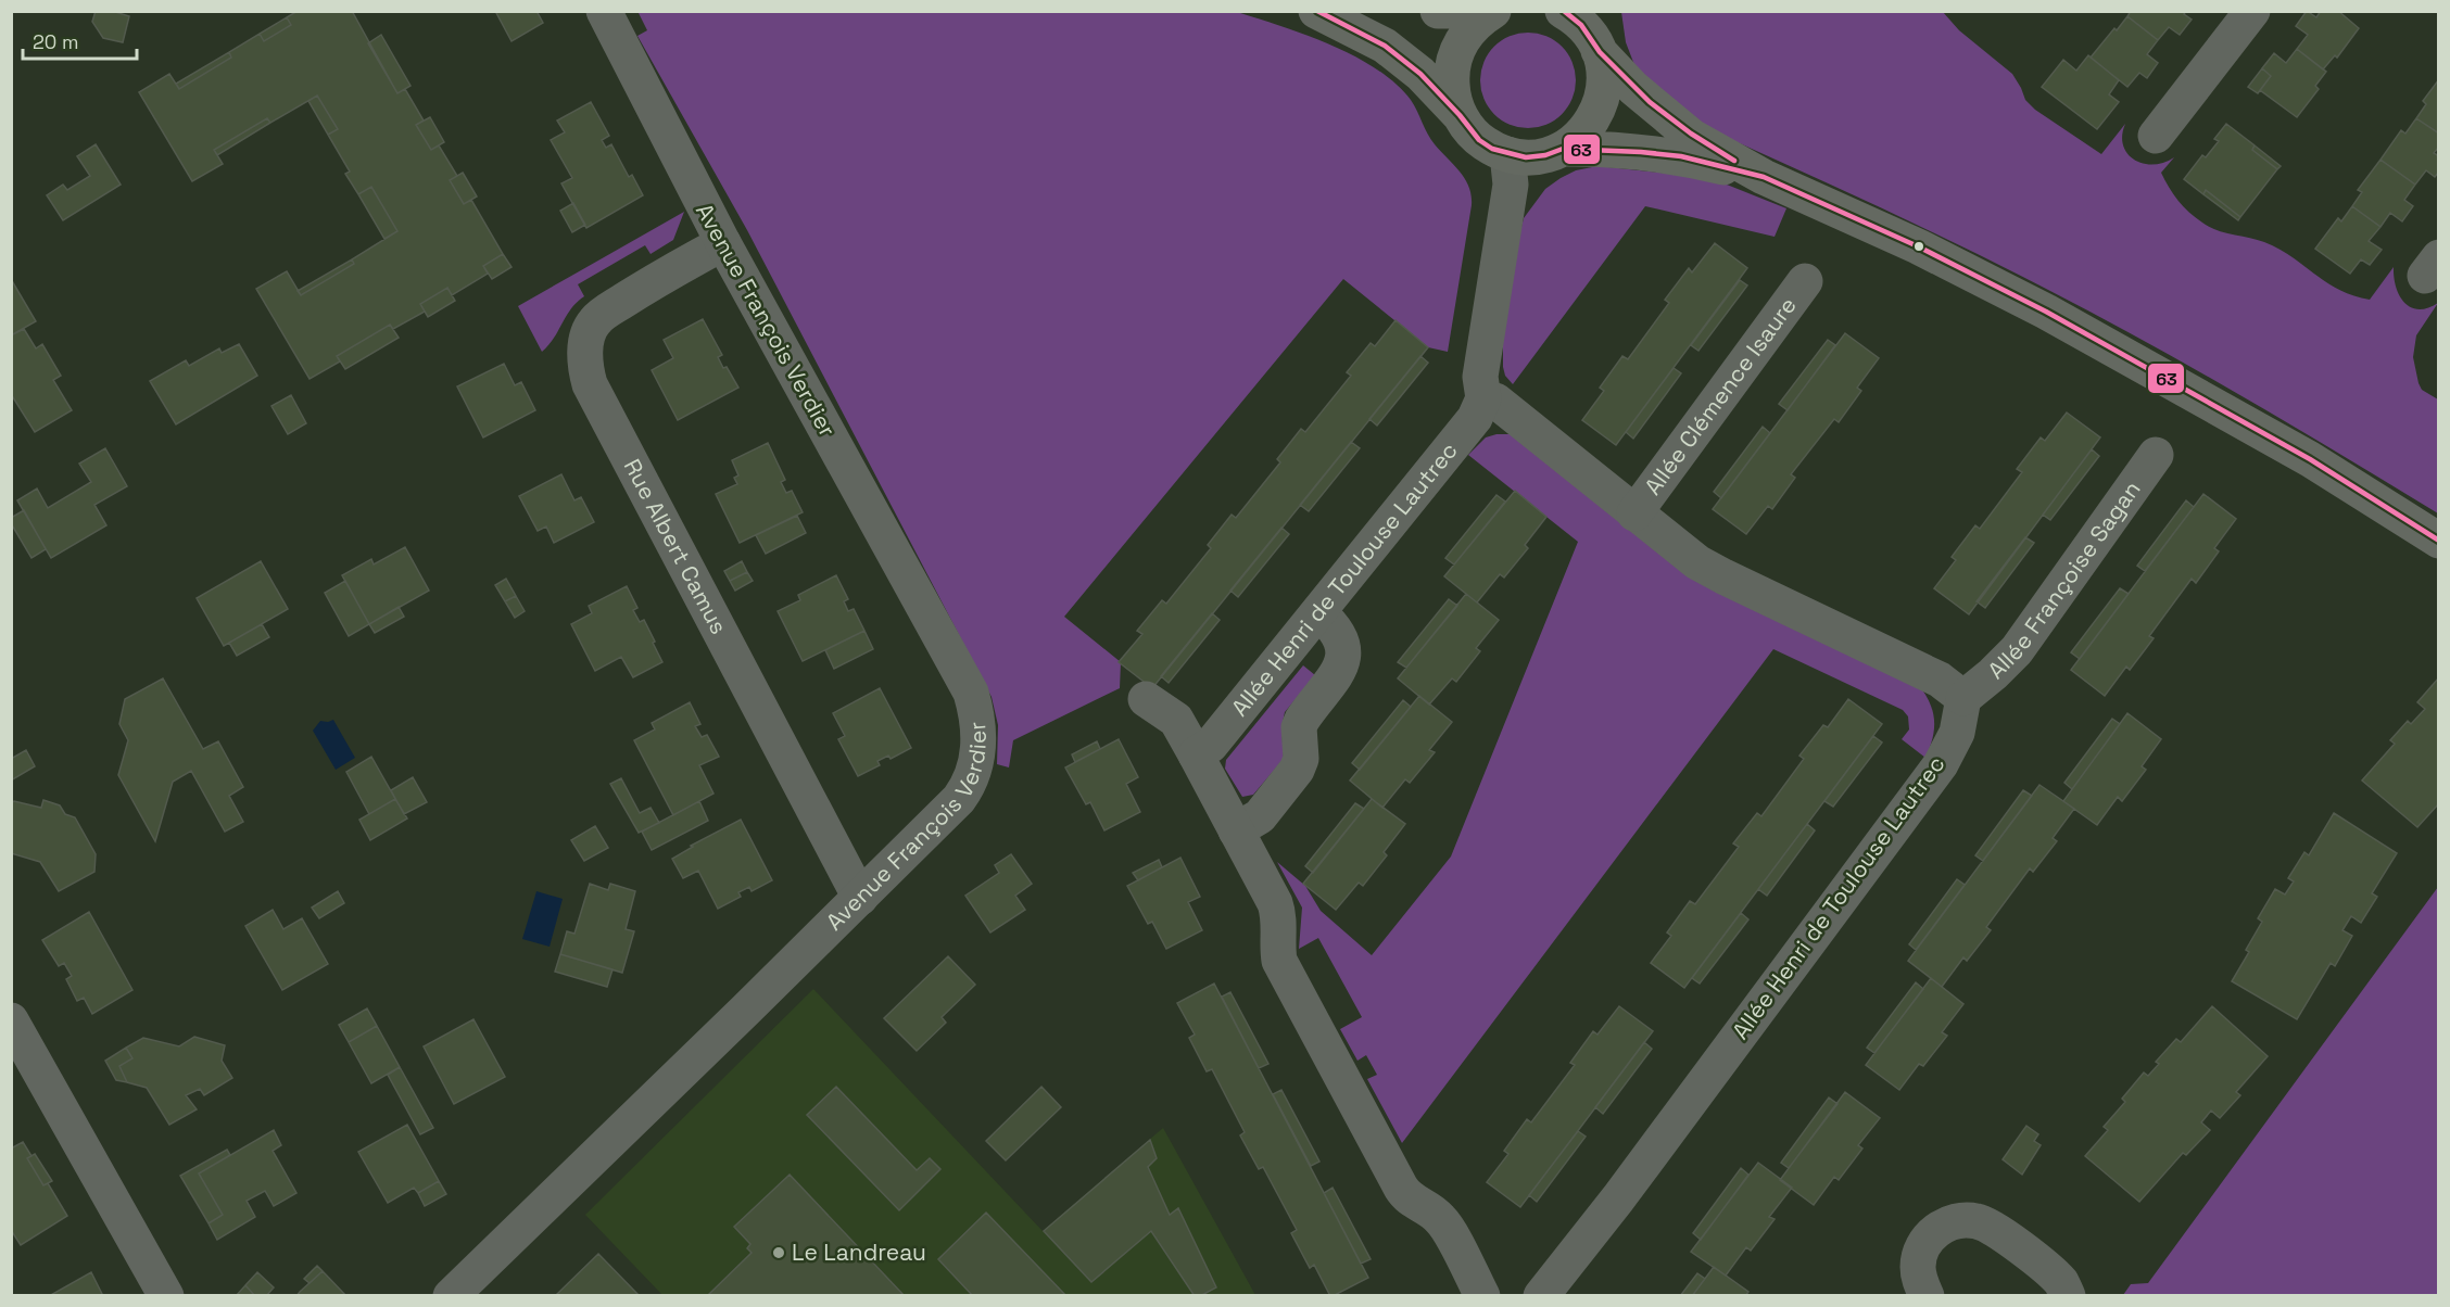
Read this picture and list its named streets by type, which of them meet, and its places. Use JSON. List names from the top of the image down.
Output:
{
  "streets": {
    "street": [
      "Avenue François Verdier",
      "Allée Clémence Isaure",
      "Rue Albert Camus",
      "Allée Françoise Sagan",
      "Allée Henri de Toulouse Lautrec"
    ]
  },
  "crossings": [
    ["Avenue François Verdier", "Rue Albert Camus"],
    ["Allée Françoise Sagan", "Allée Henri de Toulouse Lautrec"]
  ],
  "places": ["Le Landreau"],
  "lines": ["transit line 63"],
  "scale_bar": "20 m"
}
